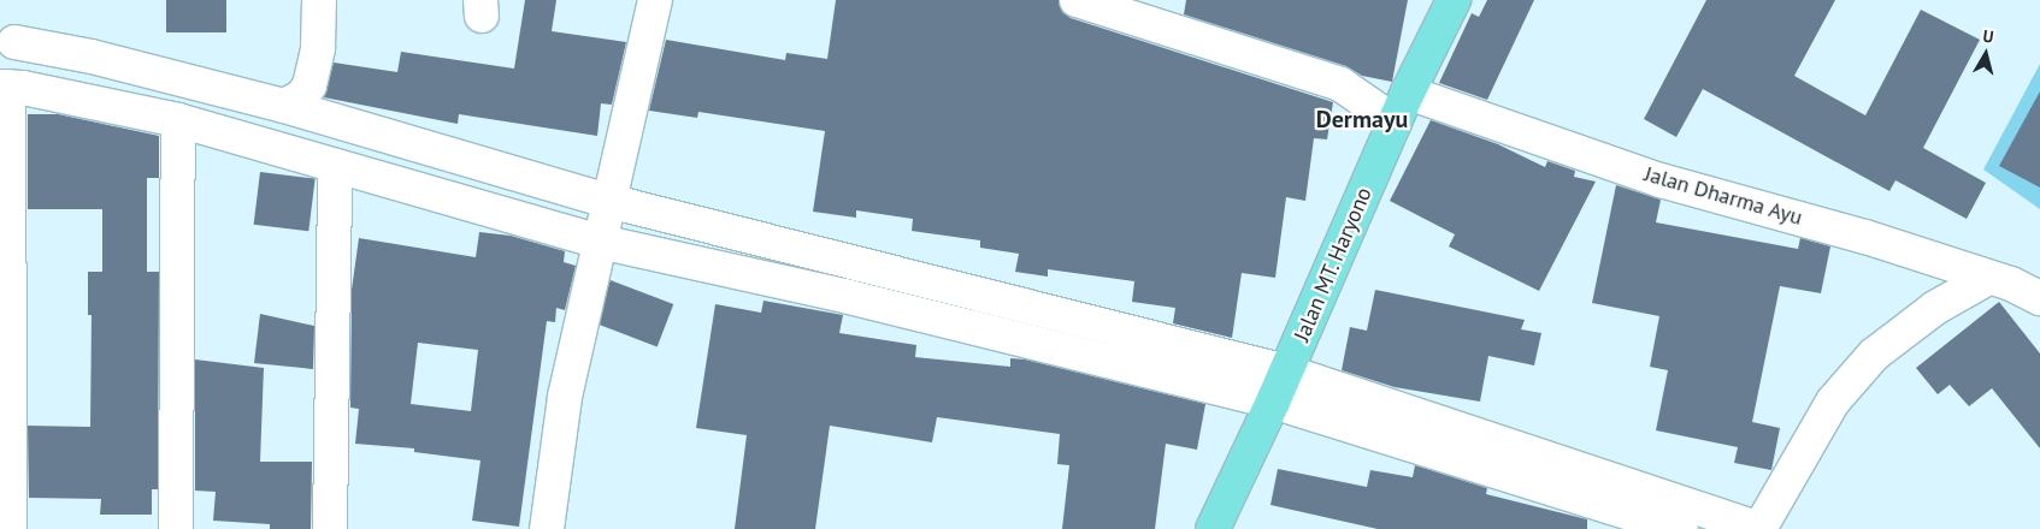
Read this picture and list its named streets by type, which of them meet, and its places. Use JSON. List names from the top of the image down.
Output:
{
  "streets": {
    "main road": ["Jalan MT. Haryono"],
    "street": ["Jalan Dharma Ayu"]
  },
  "crossings": [
    ["Jalan Dharma Ayu", "Jalan MT. Haryono"]
  ],
  "districts": ["Dermayu"],
  "north": "top"
}
